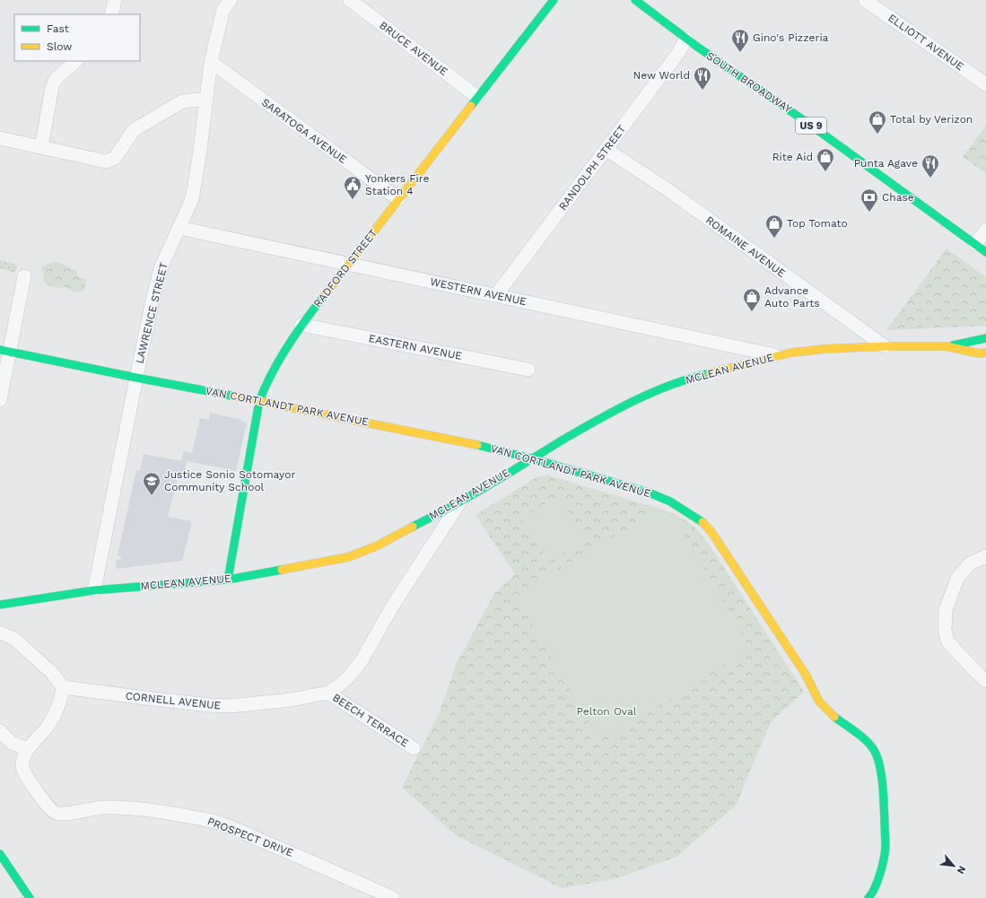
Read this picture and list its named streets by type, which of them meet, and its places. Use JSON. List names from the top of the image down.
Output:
{
  "streets": {
    "street": [
      "ELLIOTT AVENUE",
      "BRUCE AVENUE",
      "SOUTH BROADWAY",
      "US 9",
      "SARATOGA AVENUE",
      "RANDOLPH STREET",
      "ROMAINE AVENUE",
      "RADFORD STREET",
      "WESTERN AVENUE",
      "LAWRENCE STREET",
      "EASTERN AVENUE",
      "MCLEAN AVENUE",
      "VAN CORTLANDT PARK AVENUE",
      "CORNELL AVENUE",
      "BEECH TERRACE",
      "PROSPECT DRIVE"
    ]
  },
  "crossings": [
    ["BRUCE AVENUE", "RADFORD STREET"],
    ["SOUTH BROADWAY", "RANDOLPH STREET"],
    ["SARATOGA AVENUE", "RADFORD STREET"],
    ["SARATOGA AVENUE", "LAWRENCE STREET"],
    ["RANDOLPH STREET", "ROMAINE AVENUE"],
    ["RANDOLPH STREET", "WESTERN AVENUE"],
    ["ROMAINE AVENUE", "MCLEAN AVENUE"],
    ["RADFORD STREET", "WESTERN AVENUE"],
    ["RADFORD STREET", "EASTERN AVENUE"],
    ["RADFORD STREET", "MCLEAN AVENUE"],
    ["RADFORD STREET", "VAN CORTLANDT PARK AVENUE"],
    ["WESTERN AVENUE", "LAWRENCE STREET"],
    ["WESTERN AVENUE", "MCLEAN AVENUE"],
    ["LAWRENCE STREET", "MCLEAN AVENUE"],
    ["LAWRENCE STREET", "VAN CORTLANDT PARK AVENUE"],
    ["MCLEAN AVENUE", "VAN CORTLANDT PARK AVENUE"],
    ["MCLEAN AVENUE", "CORNELL AVENUE"],
    ["CORNELL AVENUE", "BEECH TERRACE"],
    ["CORNELL AVENUE", "PROSPECT DRIVE"]
  ],
  "parks": ["Pelton Oval"],
  "places": {
    "restaurant": ["Gino's Pizzeria", "New World", "Punta Agave"],
    "shop": [
      "Total by Verizon",
      "Rite Aid",
      "Top Tomato",
      "Advance Auto Parts"
    ],
    "public building": ["Yonkers Fire Station 4"],
    "bank": ["Chase"],
    "school or university": ["Justice Sonio Sotomayor Community School"]
  },
  "legend": ["Fast", "Slow"],
  "north": "bottom right"
}
